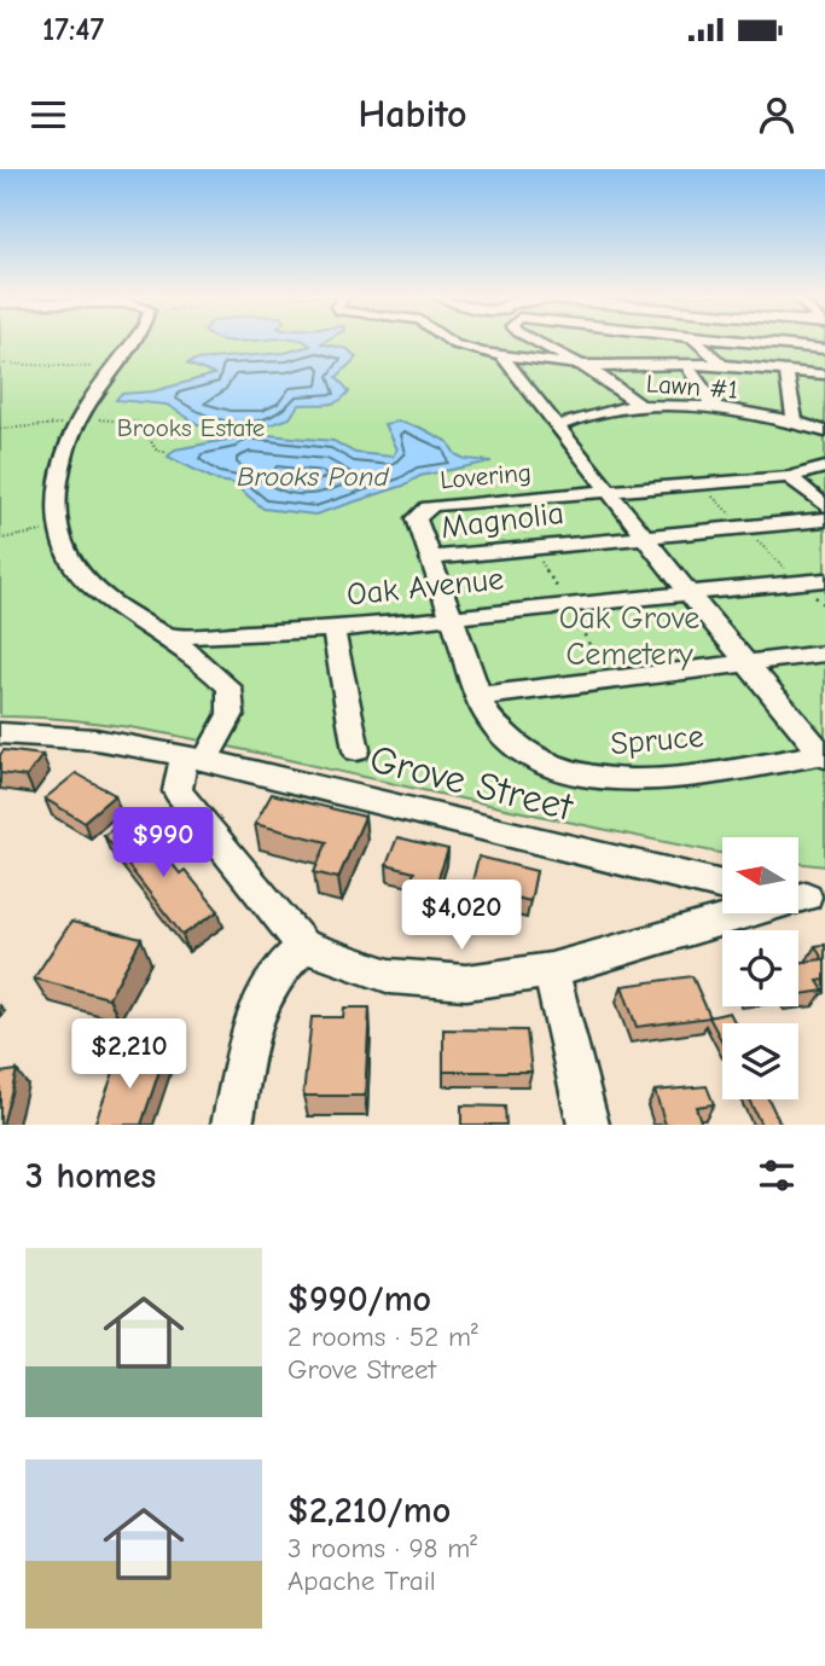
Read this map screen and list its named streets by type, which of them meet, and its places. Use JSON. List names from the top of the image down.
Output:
{
  "streets": {
    "street": [
      "Lawn #1",
      "Lovering",
      "Magnolia",
      "Oak Avenue",
      "Spruce",
      "Grove Street"
    ]
  },
  "crossings": [
    ["Lovering", "Magnolia"],
    ["Magnolia", "Oak Avenue"],
    ["Magnolia", "Spruce"]
  ],
  "water": ["Brooks Pond"],
  "parks": ["Brooks Estate", "Oak Grove Cemetery"],
  "north": "left",
  "page": {
    "status": "17:47",
    "header": "Habito",
    "price": ["$990", "$4,020", "$2,210"],
    "heading": "3 homes",
    "list": [
      {
        "name": "$990/mo",
        "note": "2 rooms · 52 m² · Grove Street"
      },
      {
        "name": "$2,210/mo",
        "note": "3 rooms · 98 m² · Apache Trail"
      }
    ]
  }
}
